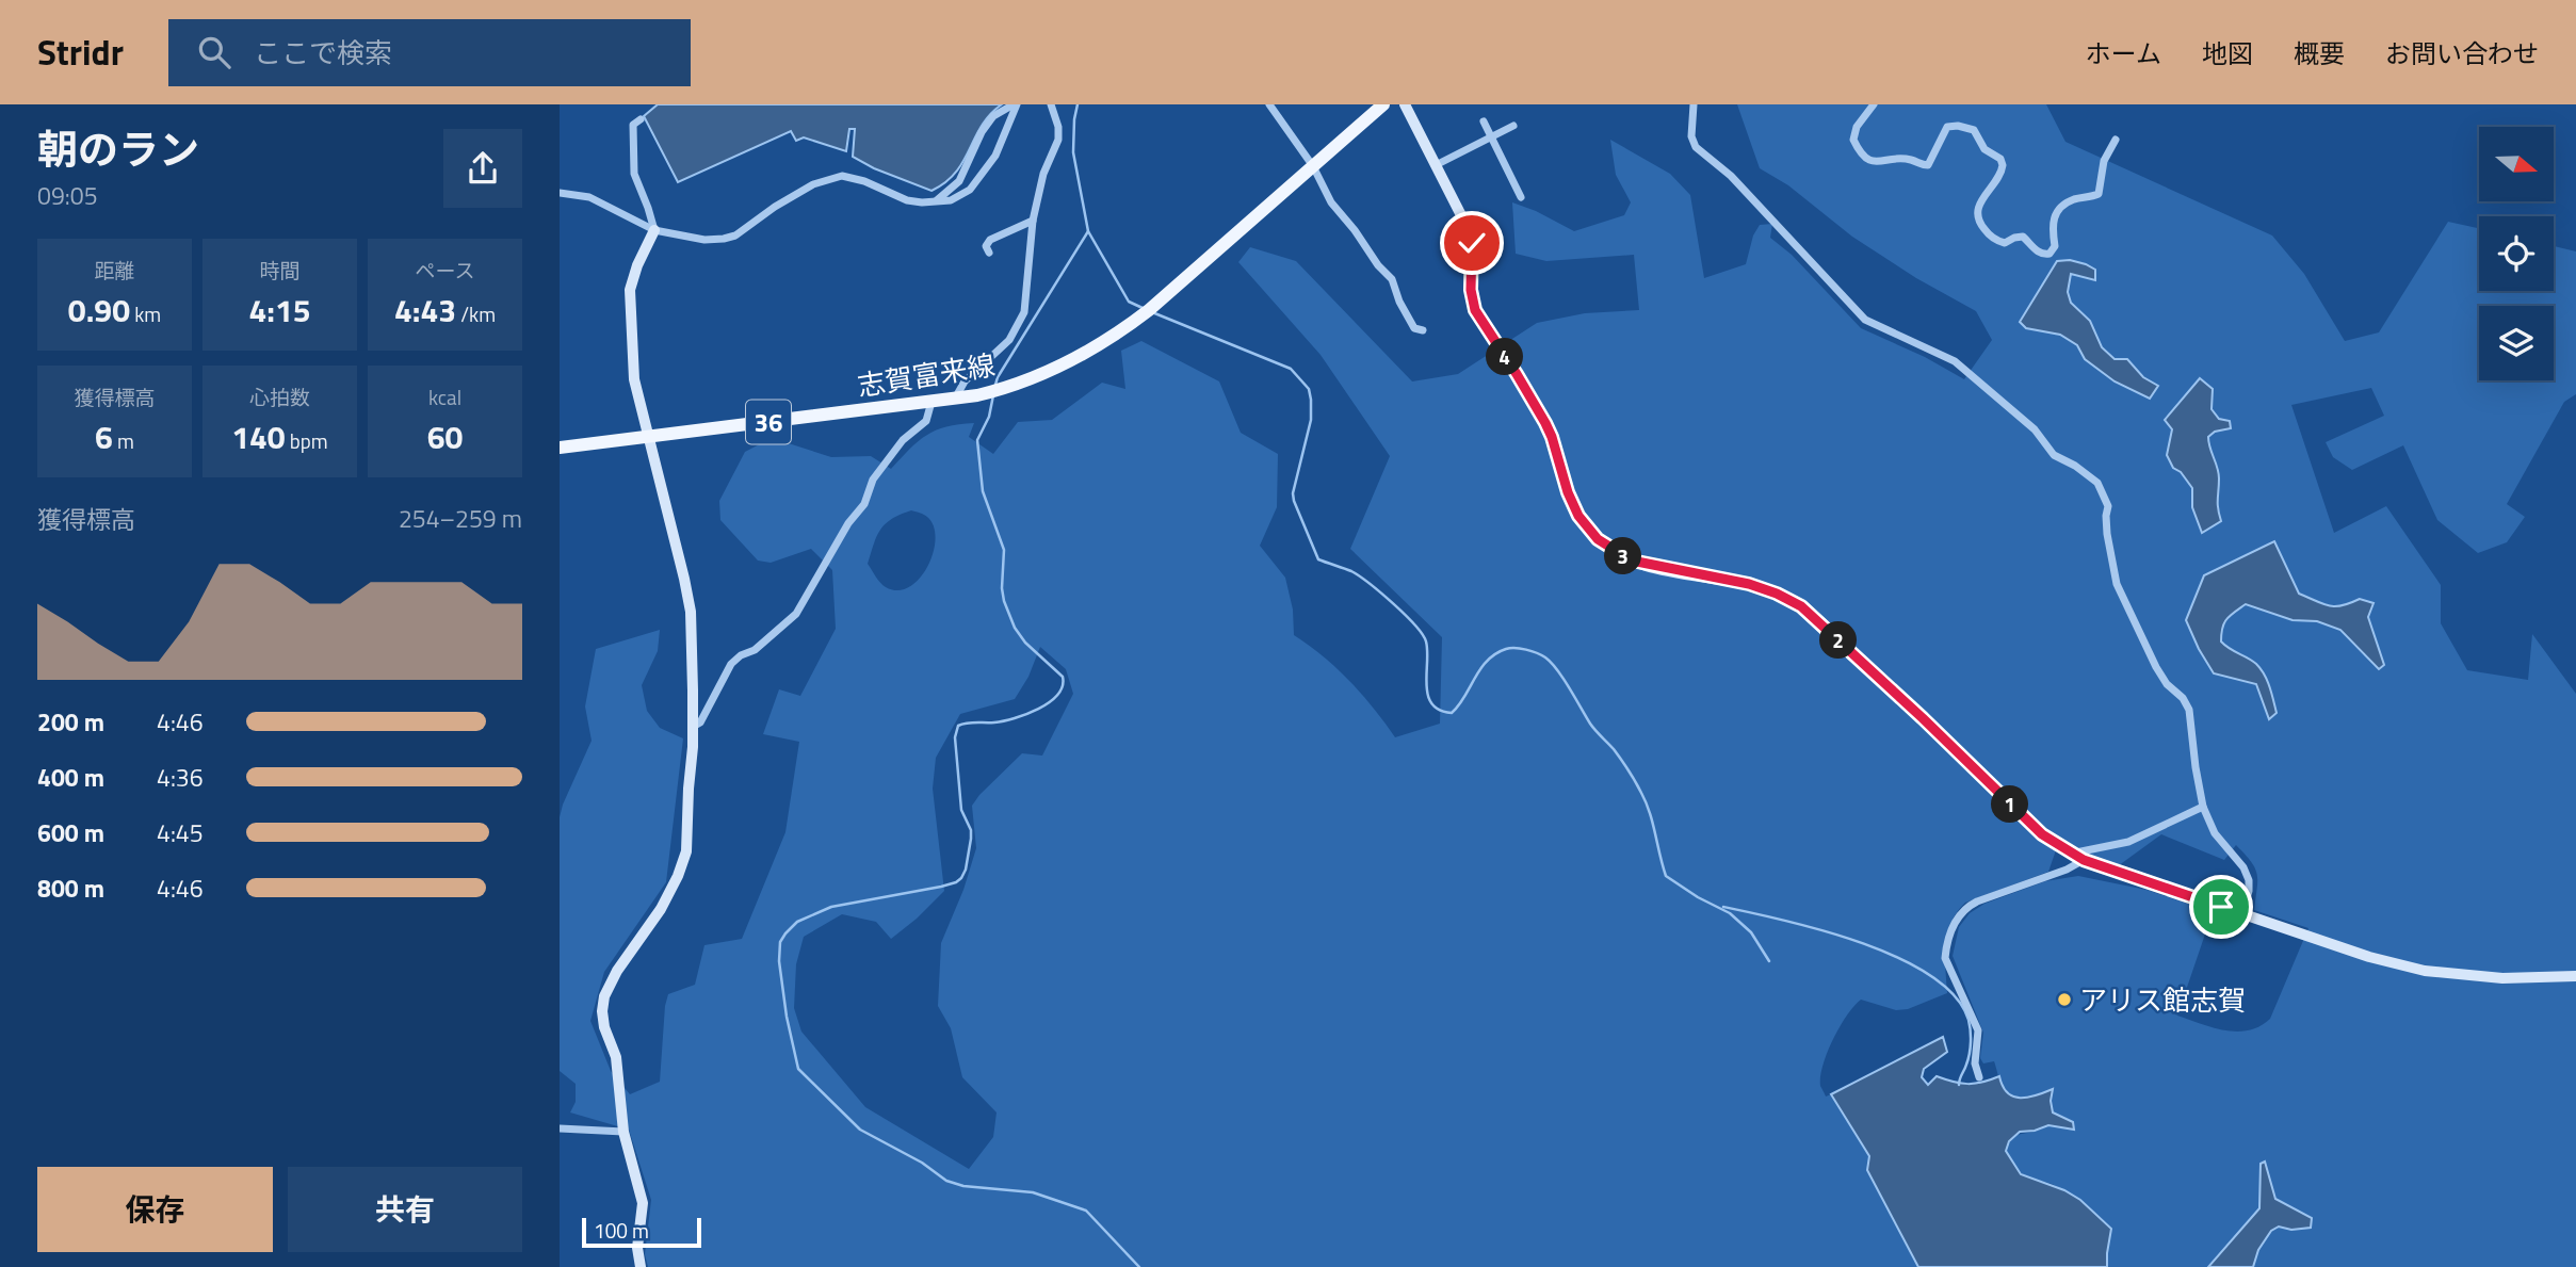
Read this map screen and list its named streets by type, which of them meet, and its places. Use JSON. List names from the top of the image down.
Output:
{
  "streets": {
    "main road": ["志賀富来線", "36"]
  },
  "places": ["アリス館志賀"],
  "scale_bar": "100 m",
  "north": "right",
  "page": {
    "header": "Stridr",
    "search": "ここで検索",
    "nav": [
      "ホーム",
      "地図",
      "概要",
      "お問い合わせ"
    ],
    "heading": ["朝のラン", "09:05"],
    "stats": [
      ["距離", "0.90 km"],
      ["時間", "4:15"],
      ["ペース", "4:43 /km"],
      ["獲得標高", "6 m"],
      ["心拍数", "140 bpm"],
      ["kcal", "60"]
    ],
    "pins": [
      "4",
      "3",
      "2",
      "1"
    ],
    "chart": ["獲得標高", "254–259 m"],
    "list": [
      {
        "name": "200 m",
        "note": "4:46"
      },
      {
        "name": "400 m",
        "note": "4:36"
      },
      {
        "name": "600 m",
        "note": "4:45"
      },
      {
        "name": "800 m",
        "note": "4:46"
      }
    ],
    "buttons": ["保存", "共有"],
    "scale": "100 m"
  }
}
